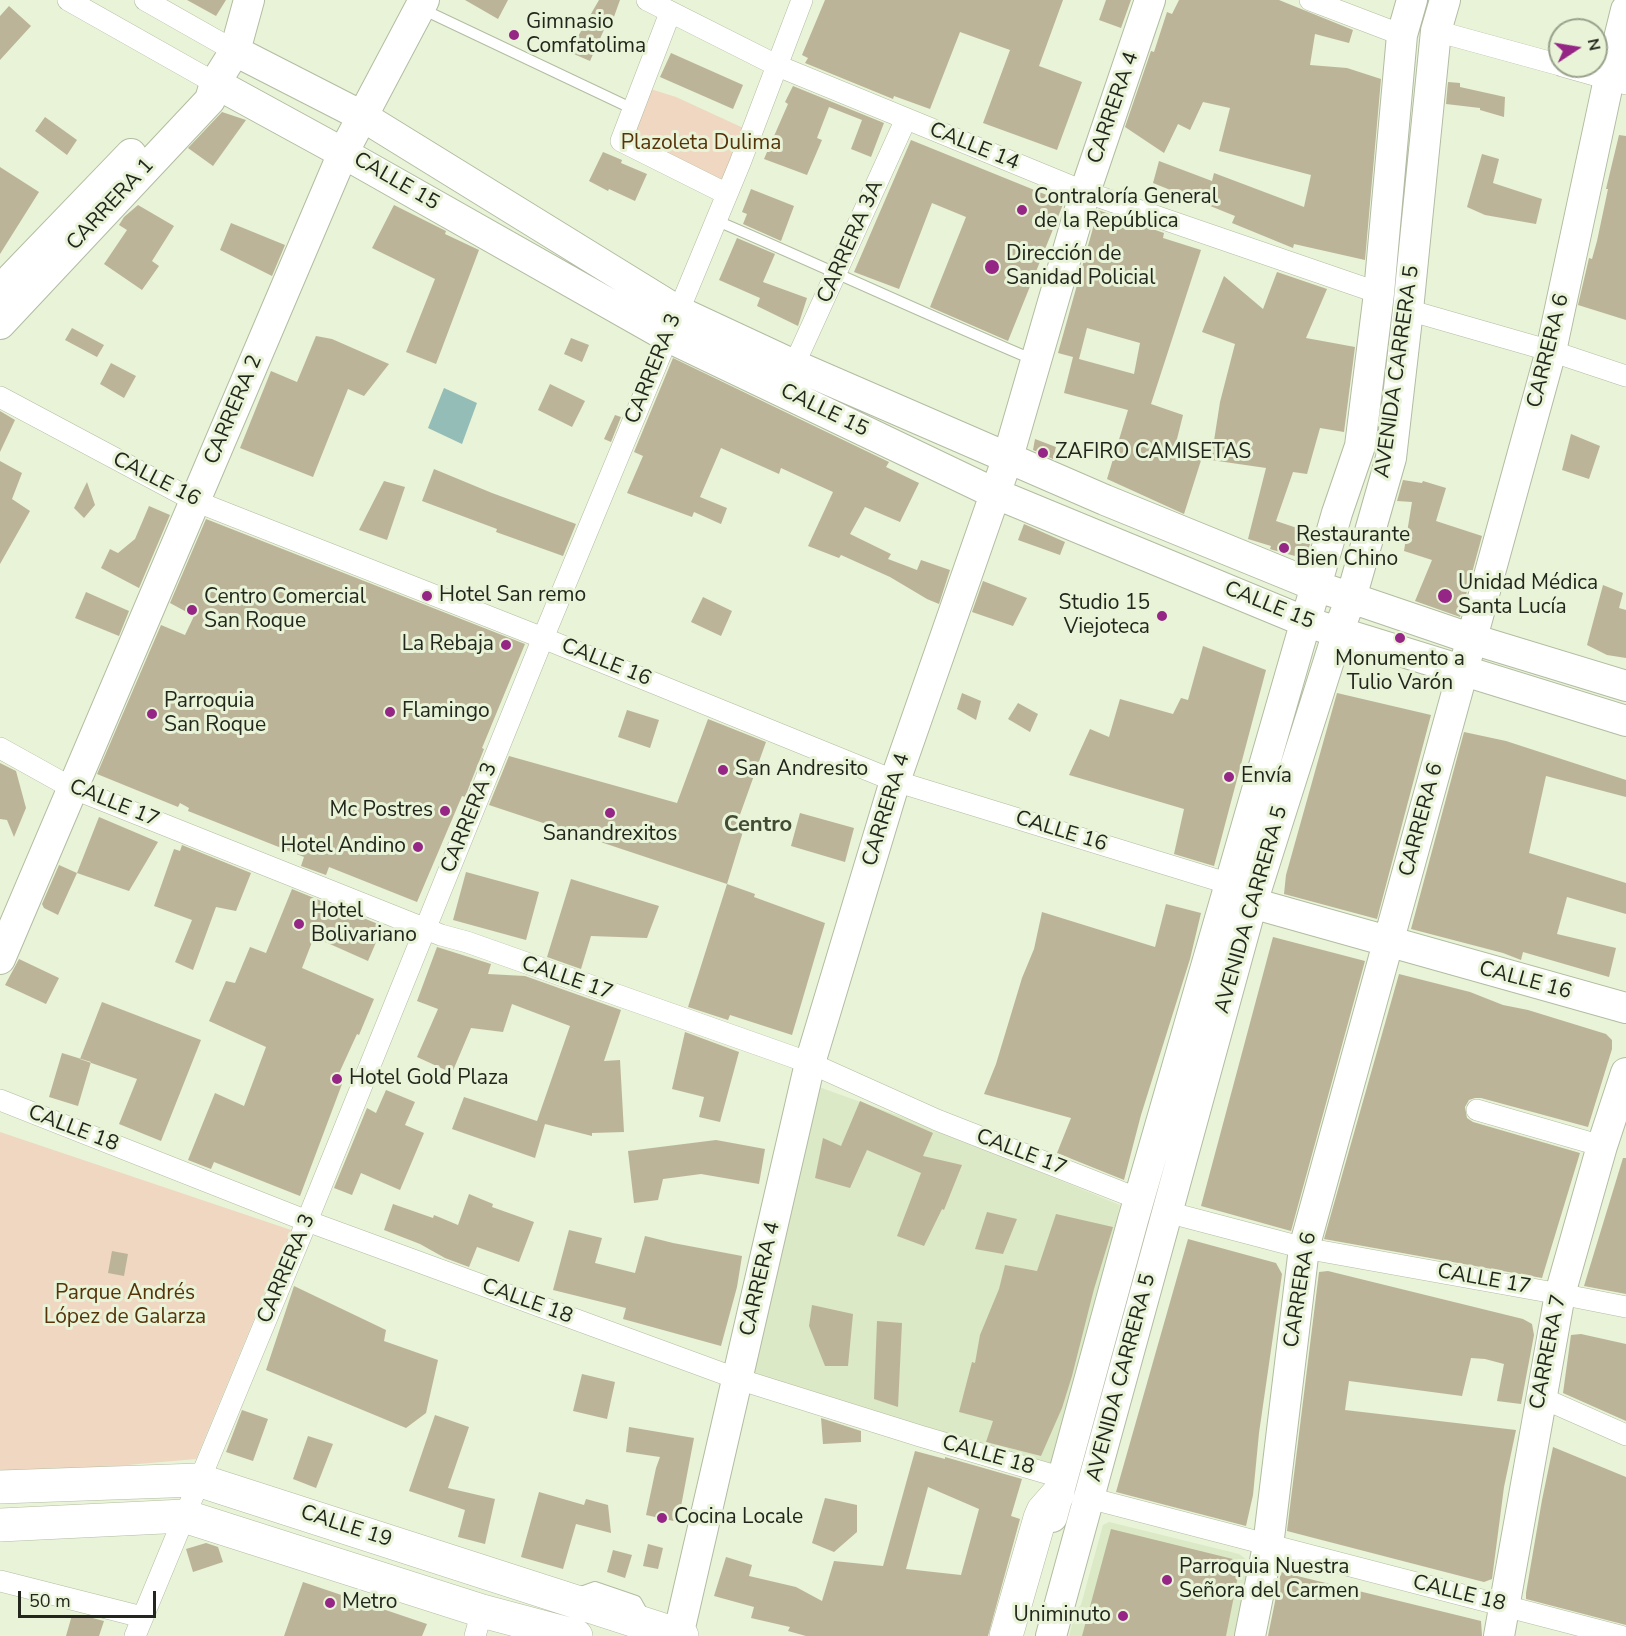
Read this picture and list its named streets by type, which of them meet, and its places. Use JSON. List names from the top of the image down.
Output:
{
  "streets": {
    "main road": [
      "CARRERA 4",
      "CALLE 15",
      "CARRERA 1",
      "CARRERA 6",
      "AVENIDA CARRERA 5",
      "CARRERA 2",
      "CALLE 16",
      "CARRERA 7",
      "CALLE 19"
    ],
    "street": [
      "CALLE 14",
      "CARRERA 3A",
      "CARRERA 3",
      "CALLE 17",
      "CALLE 18"
    ]
  },
  "crossings": [
    ["CARRERA 4", "CALLE 14"],
    ["CARRERA 4", "CALLE 15"],
    ["CARRERA 4", "CALLE 16"],
    ["CARRERA 4", "CALLE 17"],
    ["CARRERA 4", "CALLE 18"],
    ["CARRERA 4", "CALLE 19"],
    ["CALLE 14", "CARRERA 3A"],
    ["CALLE 14", "CARRERA 3"],
    ["CALLE 14", "AVENIDA CARRERA 5"],
    ["CALLE 15", "CARRERA 1"],
    ["CALLE 15", "CARRERA 3A"],
    ["CALLE 15", "CARRERA 6"],
    ["CALLE 15", "CARRERA 3"],
    ["CALLE 15", "AVENIDA CARRERA 5"],
    ["CALLE 15", "CARRERA 2"],
    ["CARRERA 6", "CALLE 16"],
    ["CARRERA 6", "CALLE 17"],
    ["CARRERA 6", "CALLE 18"],
    ["CARRERA 3", "CALLE 16"],
    ["CARRERA 3", "CALLE 17"],
    ["CARRERA 3", "CALLE 18"],
    ["CARRERA 3", "CALLE 19"],
    ["AVENIDA CARRERA 5", "CALLE 16"],
    ["AVENIDA CARRERA 5", "CALLE 17"],
    ["AVENIDA CARRERA 5", "CALLE 18"],
    ["CARRERA 2", "CALLE 16"],
    ["CARRERA 2", "CALLE 17"],
    ["CALLE 17", "CARRERA 7"],
    ["CALLE 18", "CARRERA 7"]
  ],
  "districts": ["Centro"],
  "parks": ["Plazoleta Dulima", "Parque Andrés López de Galarza"],
  "places": [
    "Gimnasio Comfatolima",
    "Contraloría General de la República",
    "Dirección de Sanidad Policial",
    "ZAFIRO CAMISETAS",
    "Restaurante Bien Chino",
    "Hotel San remo",
    "Unidad Médica Santa Lucía",
    "Centro Comercial San Roque",
    "Studio 15 Viejoteca",
    "Monumento a Tulio Varón",
    "La Rebaja",
    "Flamingo",
    "Parroquia San Roque",
    "San Andresito",
    "Envía",
    "Mc Postres",
    "Sanandrexitos",
    "Hotel Andino",
    "Hotel Bolivariano",
    "Hotel Gold Plaza",
    "Cocina Locale",
    "Parroquia Nuestra Señora del Carmen",
    "Metro",
    "Uniminuto"
  ],
  "scale_bar": "50 m",
  "north": "right"
}
